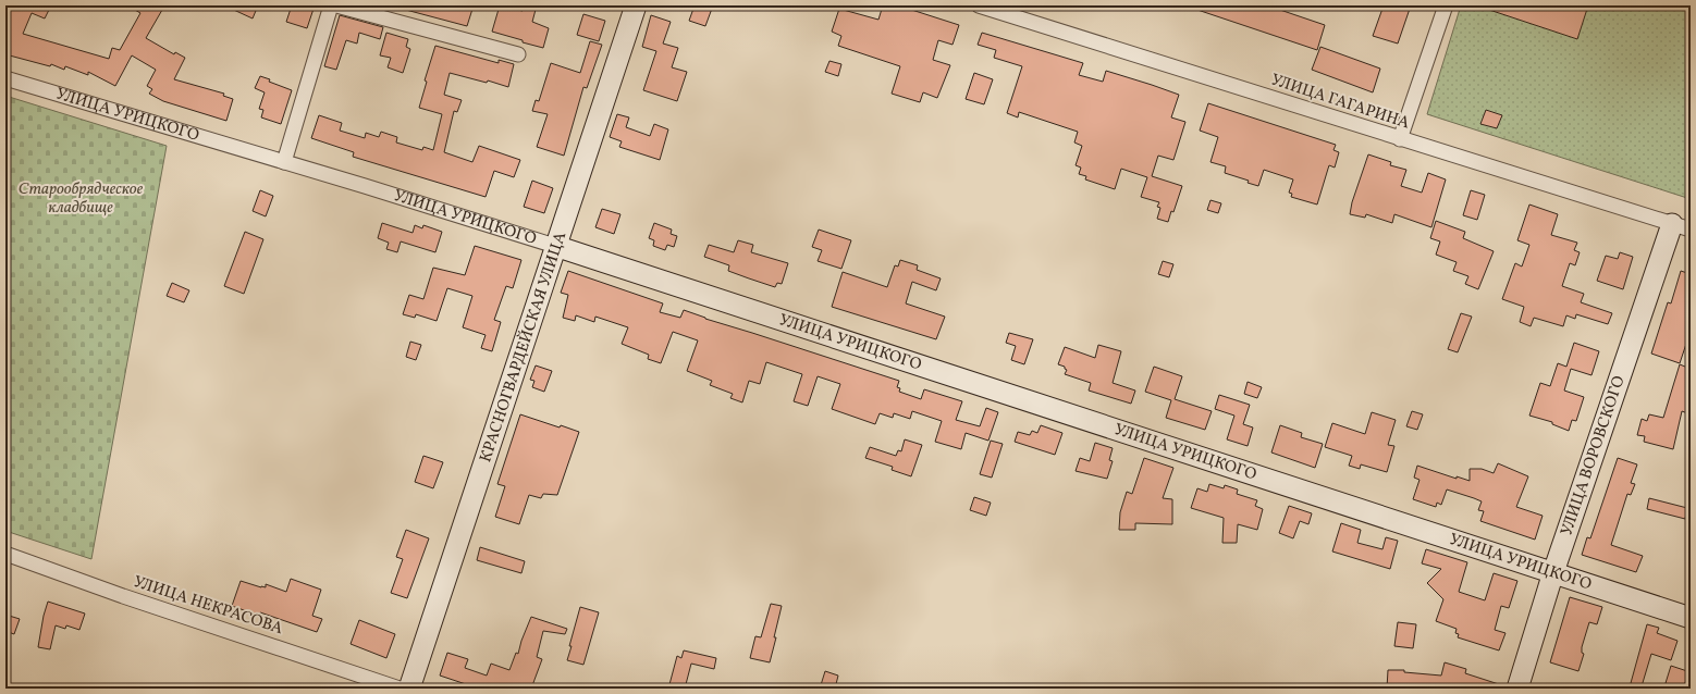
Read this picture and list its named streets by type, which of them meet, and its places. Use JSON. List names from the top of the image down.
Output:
{
  "streets": {
    "street": [
      "УЛИЦА ГАГАРИНА",
      "УЛИЦА УРИЦКОГО",
      "КРАСНОГВАРДЕЙСКАЯ УЛИЦА",
      "УЛИЦА ВОРОВСКОГО",
      "УЛИЦА НЕКРАСОВА"
    ]
  },
  "crossings": [
    ["УЛИЦА ГАГАРИНА", "УЛИЦА ВОРОВСКОГО"],
    ["УЛИЦА УРИЦКОГО", "КРАСНОГВАРДЕЙСКАЯ УЛИЦА"],
    ["УЛИЦА УРИЦКОГО", "УЛИЦА ВОРОВСКОГО"]
  ],
  "parks": ["Старообрядческое кладбище"]
}
